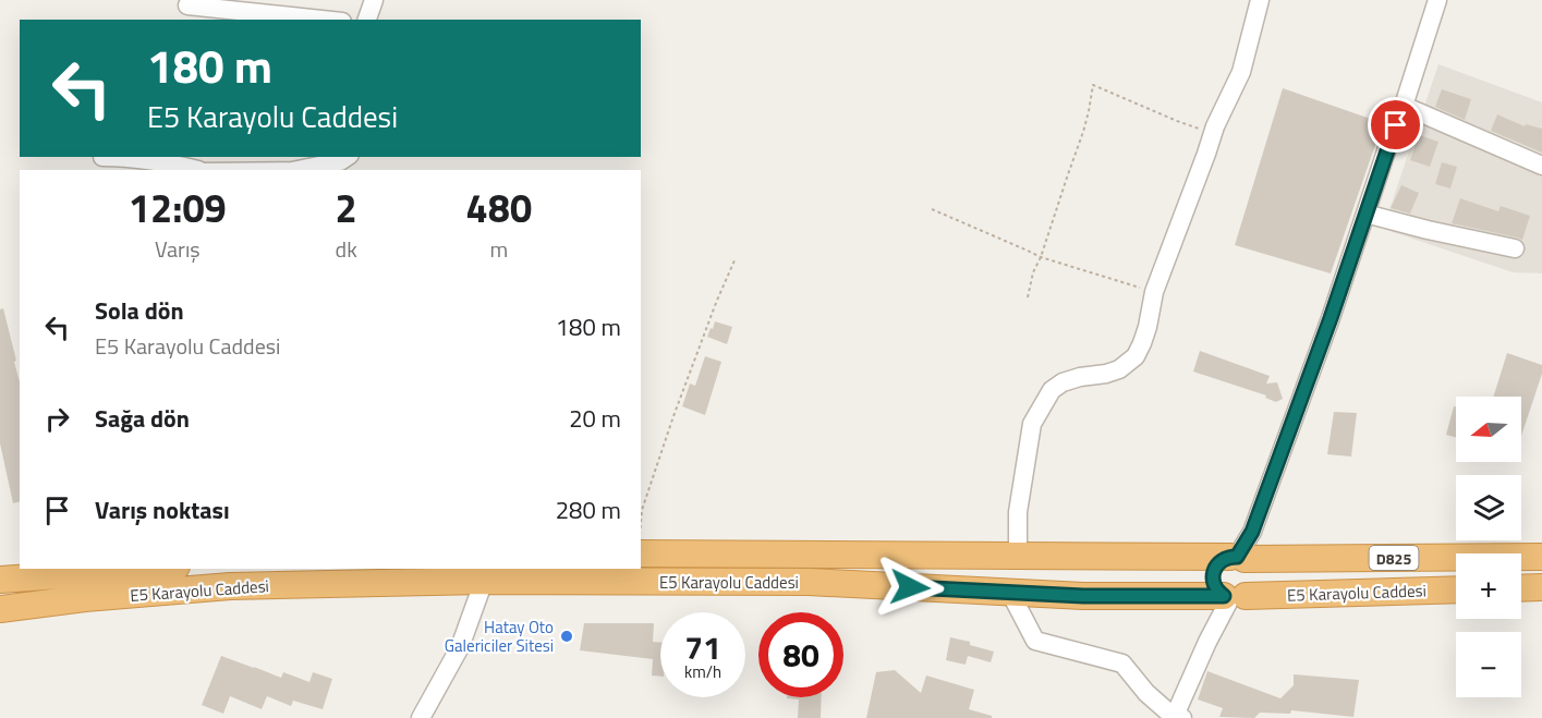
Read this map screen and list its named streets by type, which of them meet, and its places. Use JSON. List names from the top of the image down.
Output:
{
  "streets": {
    "highway": ["D825", "E5 Karayolu Caddesi"]
  },
  "places": ["Hatay Oto Galericiler Sitesi"],
  "north": "left",
  "page": {
    "turn": ["180 m", "E5 Karayolu Caddesi"],
    "eta": [
      "12:09",
      "Varış",
      "2",
      "dk",
      "480",
      "m"
    ],
    "list": [
      {
        "name": "Sola dön",
        "note": "E5 Karayolu Caddesi",
        "value": "180 m"
      },
      {
        "name": "Sağa dön",
        "value": "20 m"
      },
      {
        "name": "Varış noktası",
        "value": "280 m"
      }
    ],
    "map_buttons": ["+", "−"],
    "speed": "71 km/h",
    "limit": "80"
  }
}
